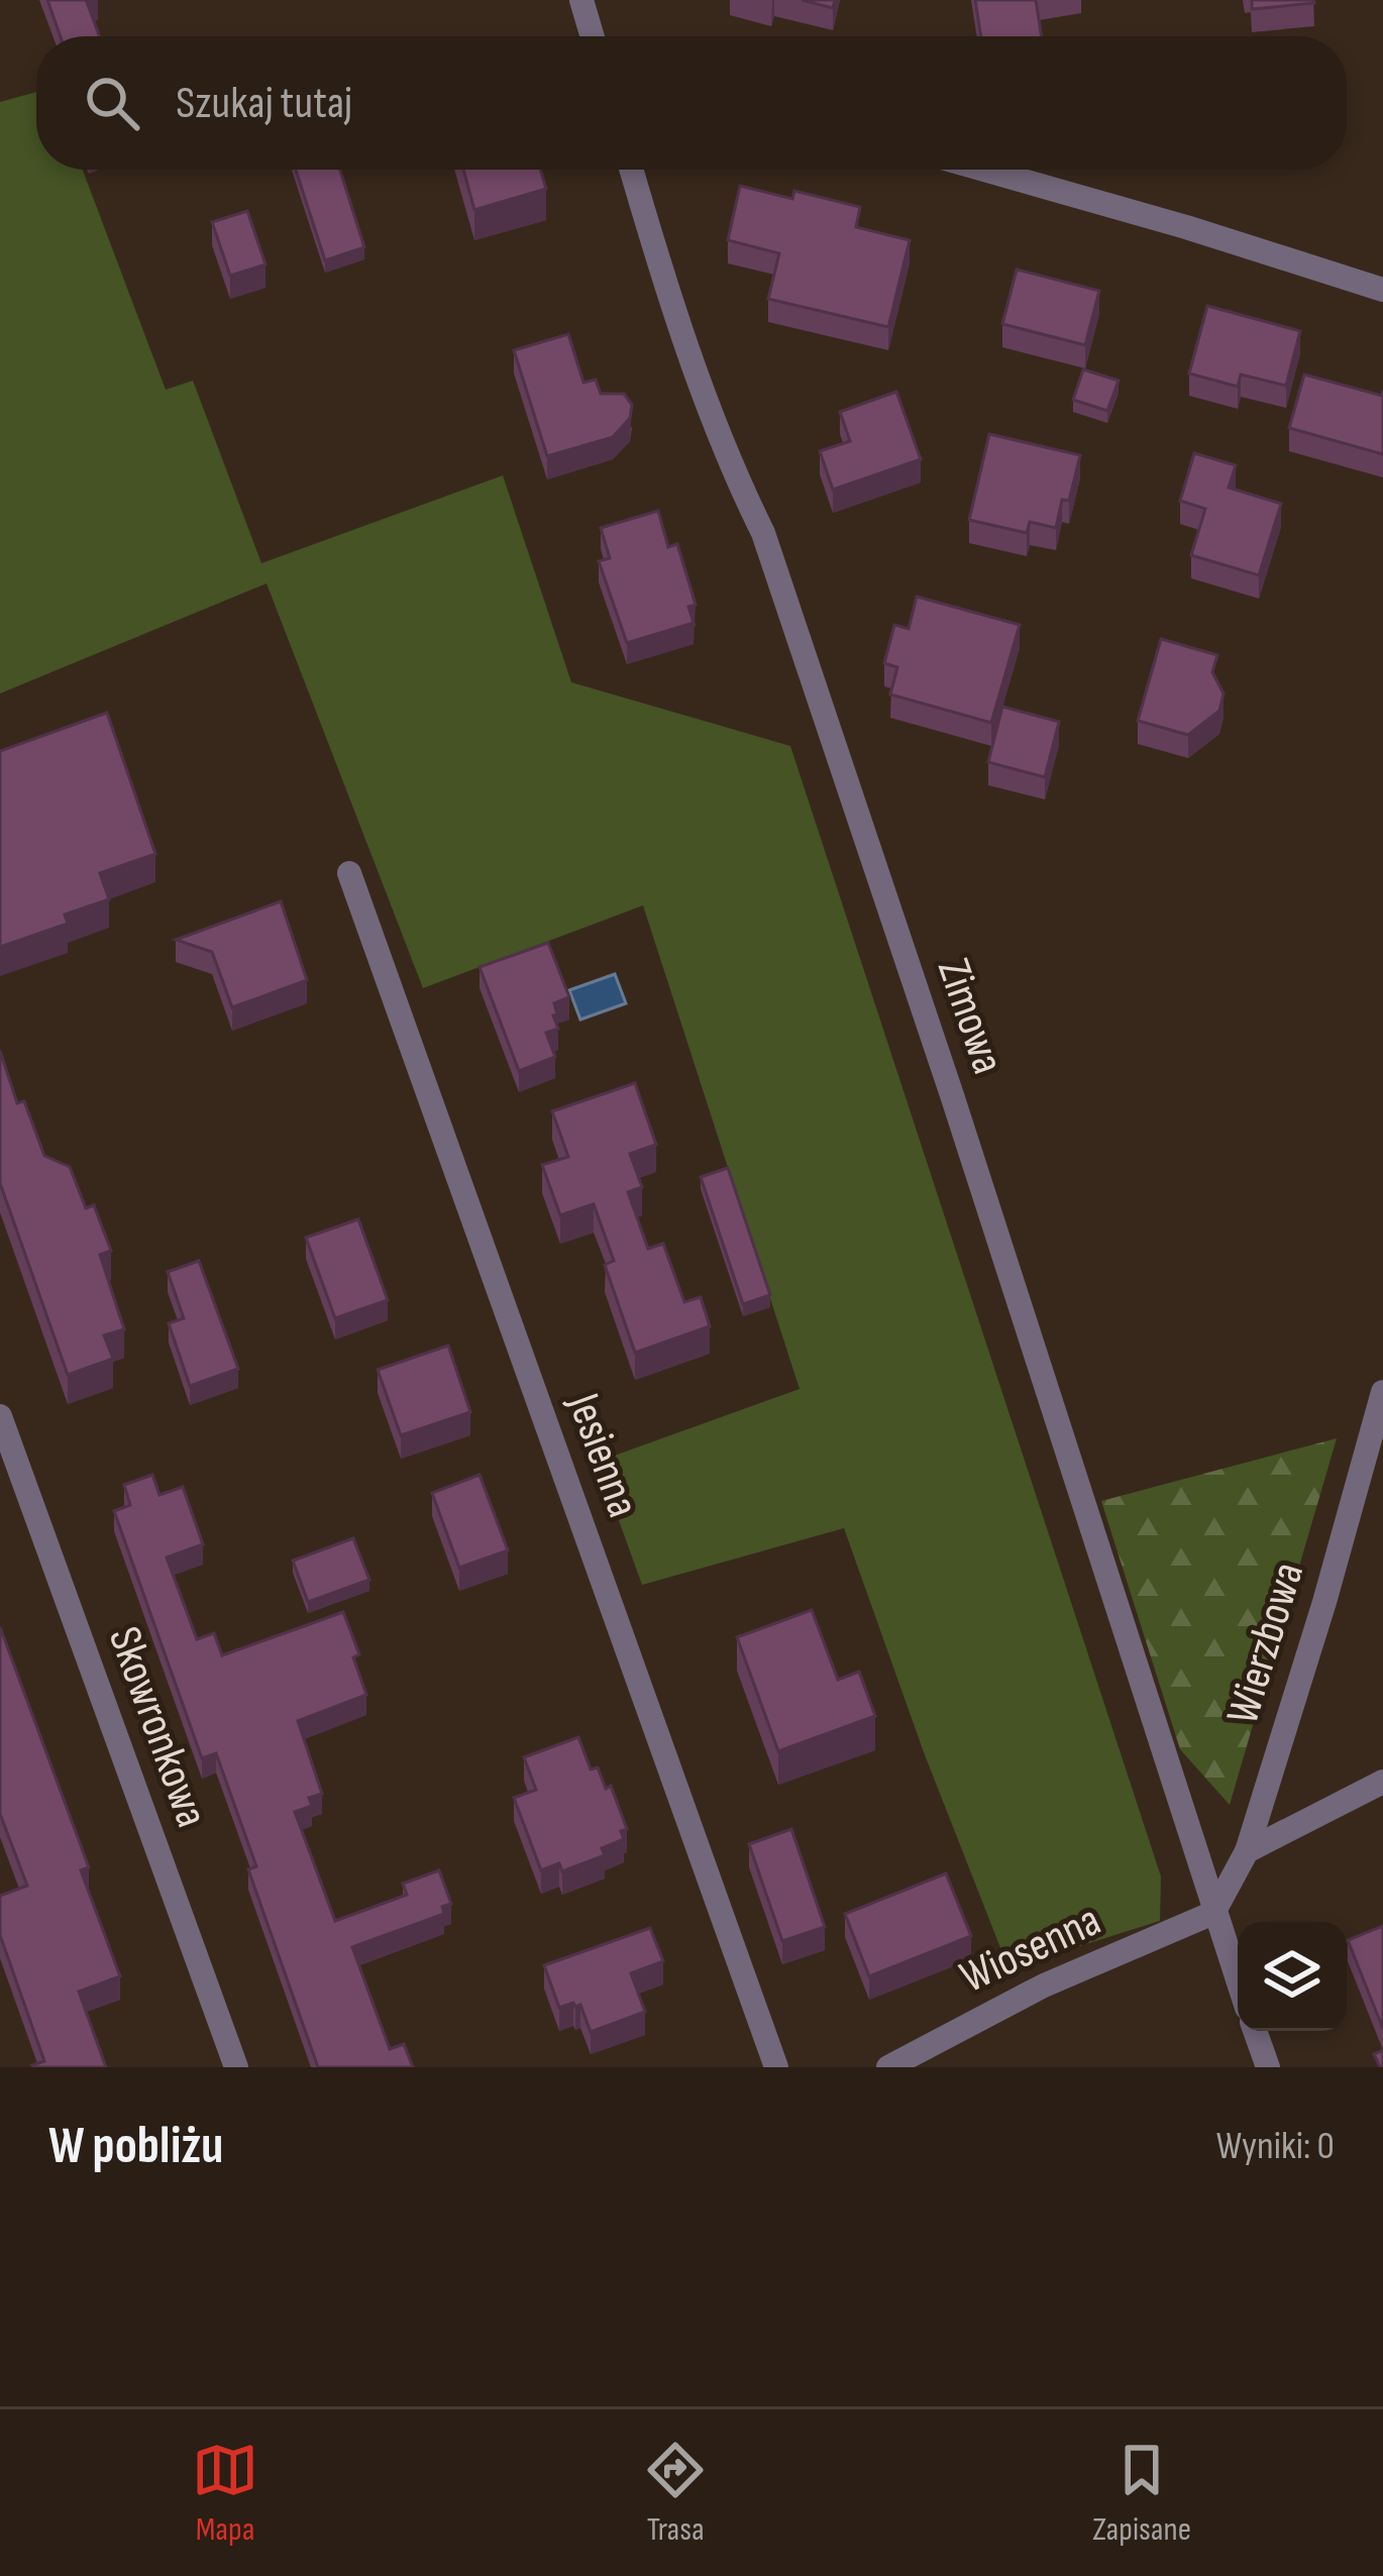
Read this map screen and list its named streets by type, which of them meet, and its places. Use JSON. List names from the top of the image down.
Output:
{
  "streets": {
    "street": [
      "Zimowa",
      "Jesienna",
      "Wierzbowa",
      "Skowronkowa",
      "Wiosenna"
    ]
  },
  "crossings": [
    ["Zimowa", "Wierzbowa"],
    ["Zimowa", "Wiosenna"],
    ["Wierzbowa", "Wiosenna"]
  ],
  "page": {
    "search": "Szukaj tutaj",
    "heading": ["W pobliżu", "Wyniki: 0"],
    "nav": ["Mapa", "Trasa", "Zapisane"]
  }
}
